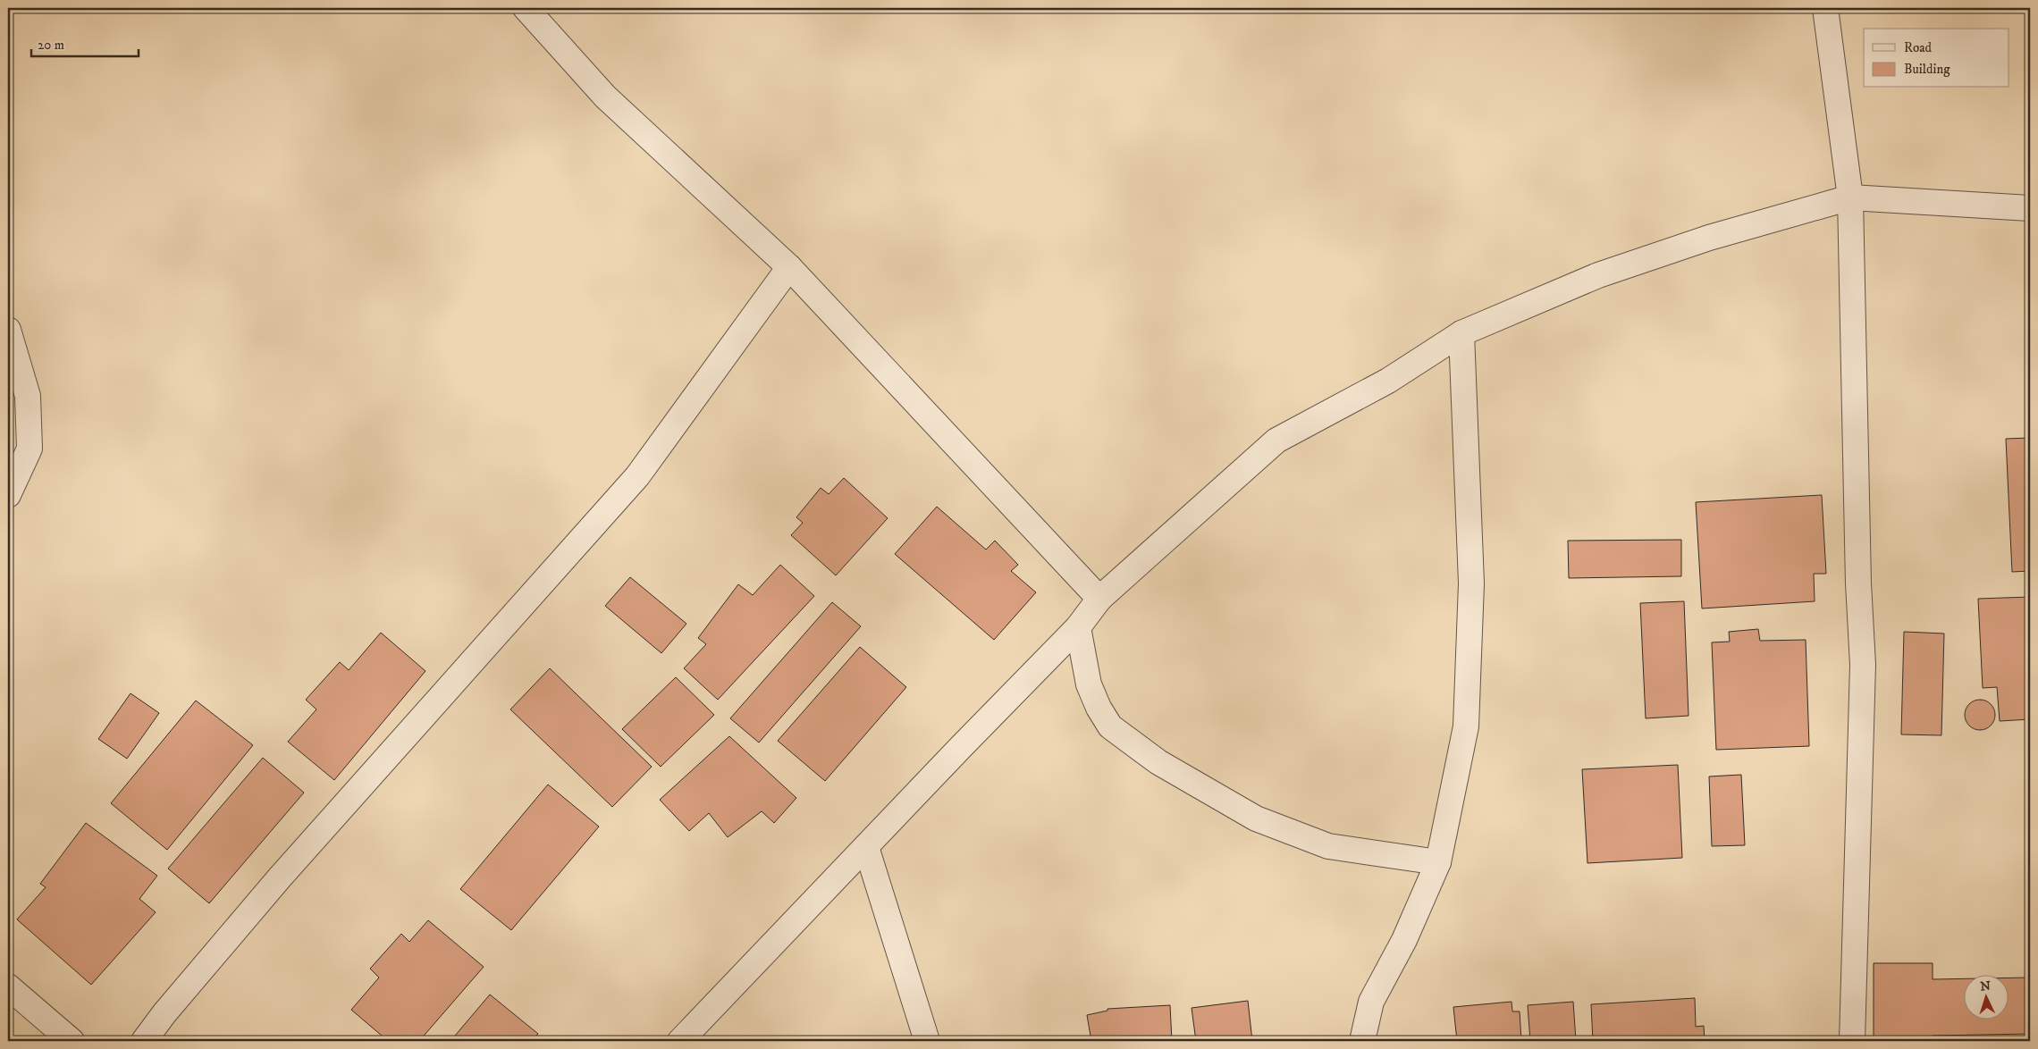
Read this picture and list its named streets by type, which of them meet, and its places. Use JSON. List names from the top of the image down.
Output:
{
  "legend": ["Road", "Building"],
  "scale_bar": "20 m",
  "north": "top"
}
